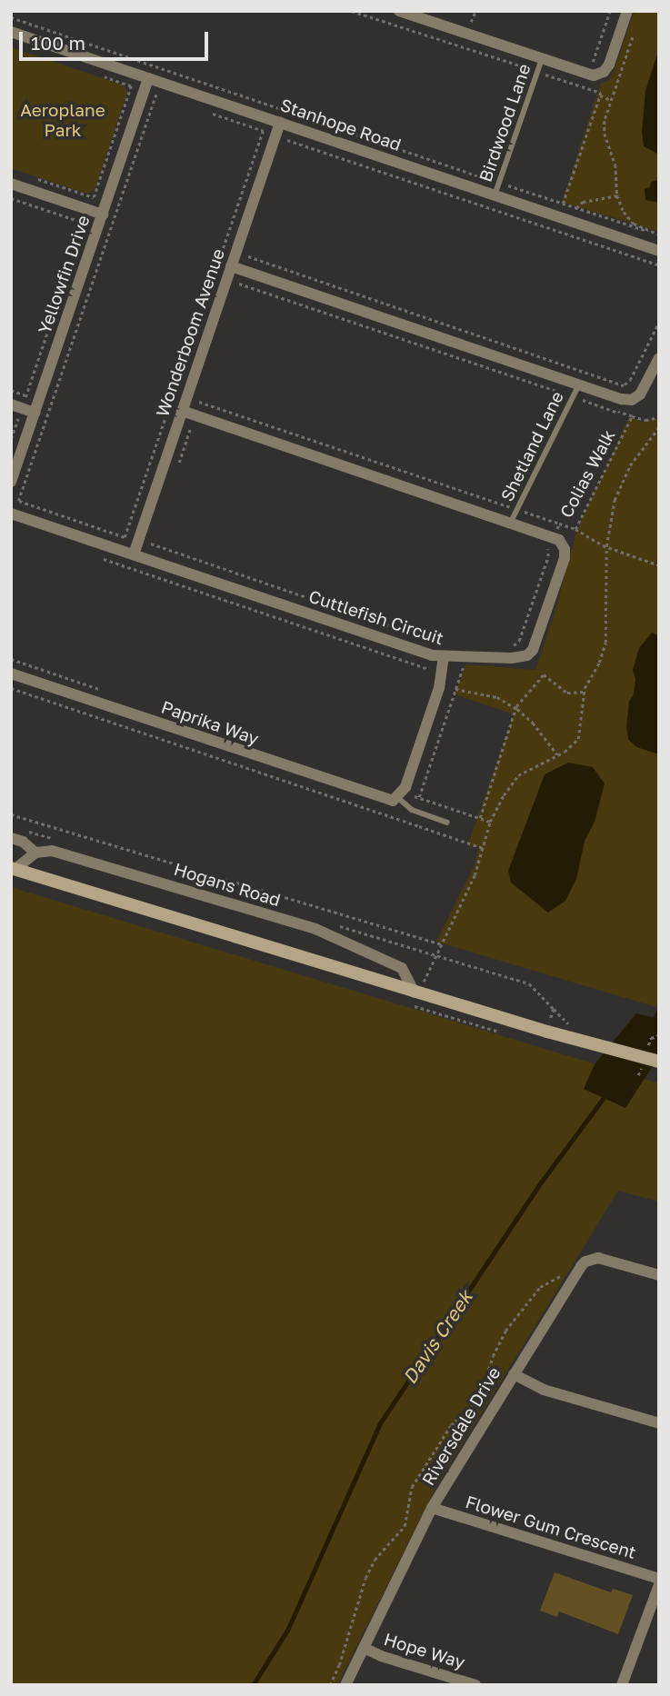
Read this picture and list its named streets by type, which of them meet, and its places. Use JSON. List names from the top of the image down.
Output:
{
  "streets": {
    "street": [
      "Stanhope Road",
      "Yellowfin Drive",
      "Wonderboom Avenue",
      "Cuttlefish Circuit",
      "Paprika Way",
      "Hogans Road",
      "Riversdale Drive",
      "Flower Gum Crescent",
      "Hope Way"
    ],
    "lane": ["Birdwood Lane", "Shetland Lane"],
    "path": ["Colias Walk"]
  },
  "crossings": [
    ["Birdwood Lane", "Stanhope Road"],
    ["Stanhope Road", "Yellowfin Drive"],
    ["Stanhope Road", "Wonderboom Avenue"],
    ["Wonderboom Avenue", "Cuttlefish Circuit"],
    ["Colias Walk", "Cuttlefish Circuit"],
    ["Riversdale Drive", "Flower Gum Crescent"],
    ["Riversdale Drive", "Hope Way"]
  ],
  "water": ["Davis Creek"],
  "parks": ["Aeroplane Park"],
  "scale_bar": "100 m"
}
